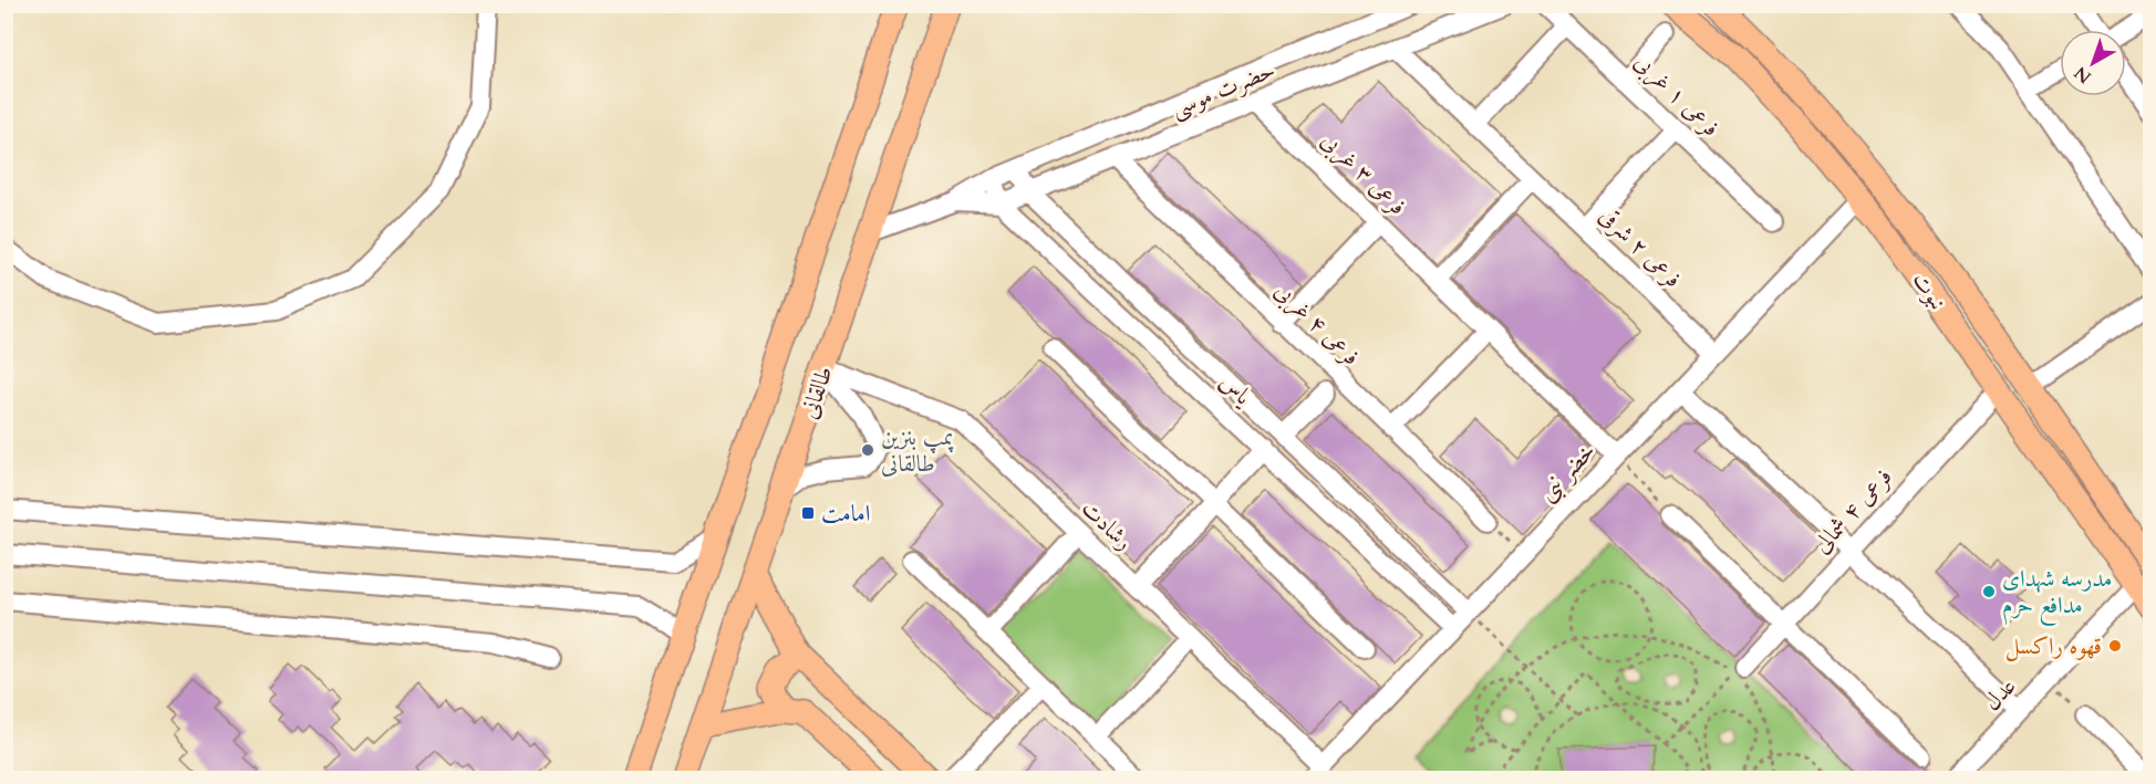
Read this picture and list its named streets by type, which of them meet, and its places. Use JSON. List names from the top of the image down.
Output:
{
  "streets": {
    "main road": ["نبوت", "طالقانی"],
    "street": [
      "حضرت موسی",
      "فرعی ۱ غربی",
      "فرعی ۳ غربی",
      "فرعی ۲ شرقی",
      "فرعی ۴ غربی",
      "یاس",
      "خضر نبی",
      "فرعی ۴ شمالی",
      "رشادت",
      "عدل"
    ]
  },
  "crossings": [
    ["حضرت موسی", "فرعی ۳ غربی"],
    ["حضرت موسی", "فرعی ۲ شرقی"],
    ["حضرت موسی", "فرعی ۴ غربی"],
    ["حضرت موسی", "یاس"],
    ["حضرت موسی", "طالقانی"],
    ["فرعی ۳ غربی", "خضر نبی"],
    ["فرعی ۲ شرقی", "خضر نبی"],
    ["نبوت", "خضر نبی"],
    ["نبوت", "فرعی ۴ شمالی"],
    ["نبوت", "عدل"],
    ["یاس", "خضر نبی"],
    ["طالقانی", "رشادت"],
    ["خضر نبی", "رشادت"]
  ],
  "places": {
    "other": ["پمپ بنزین طالقانی", "مدرسه شهدای مدافع حرم", "قهوه راکسل"],
    "transit": ["امامت"]
  },
  "north": "bottom left"
}
